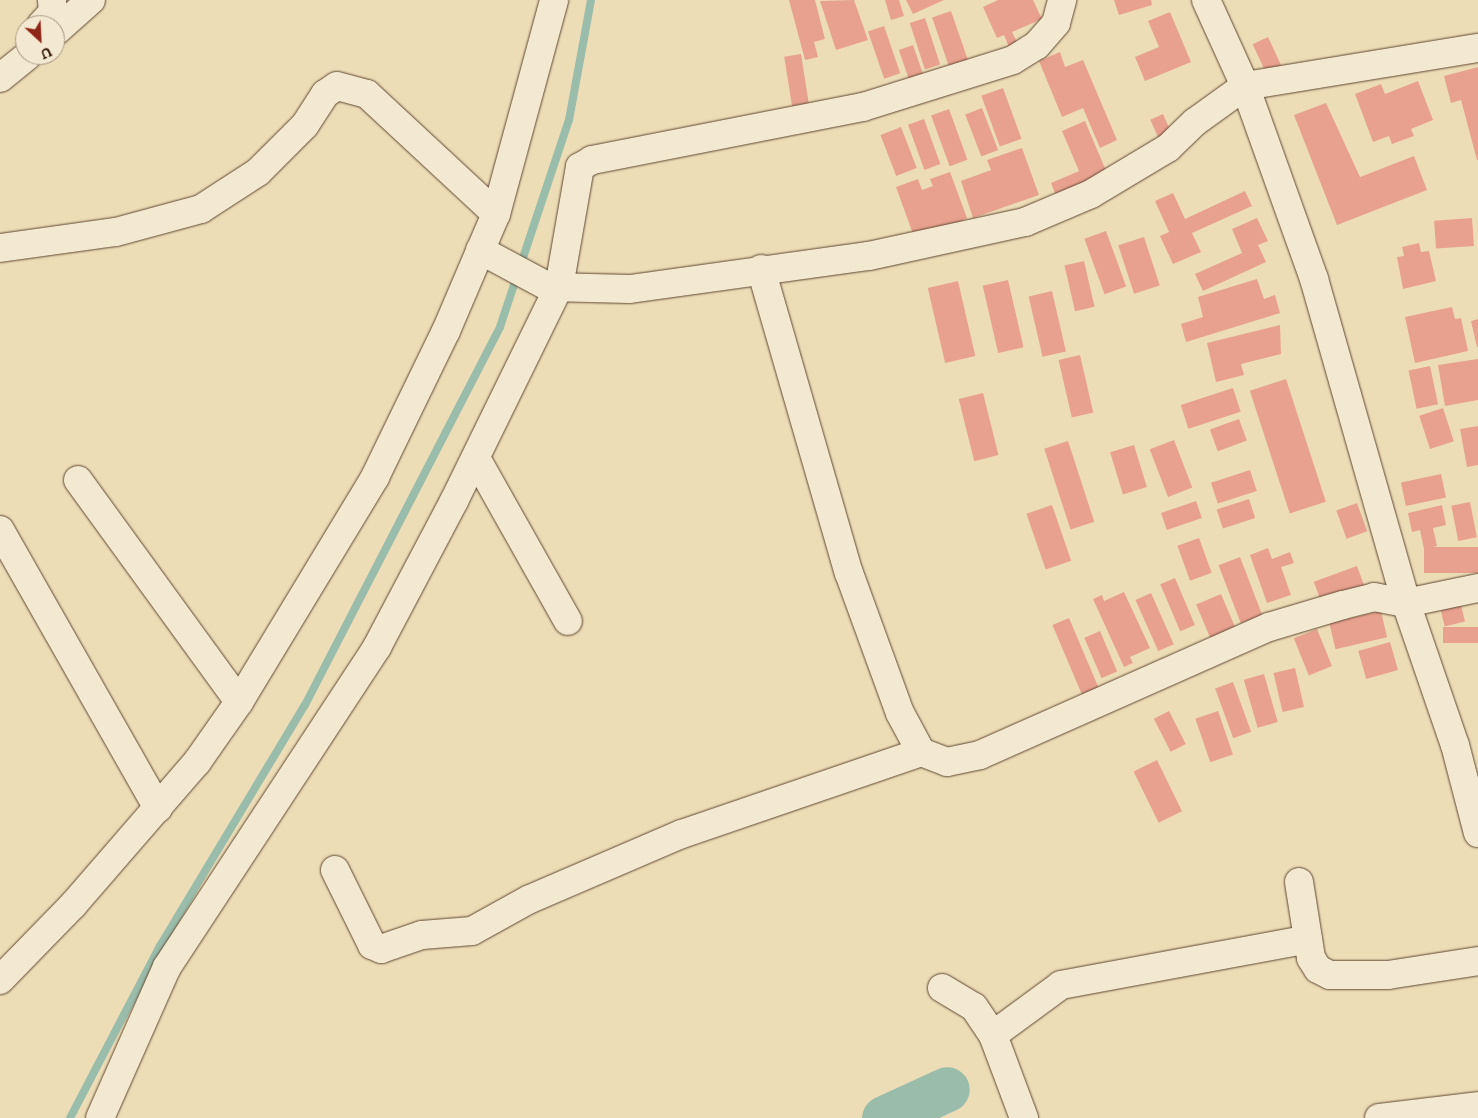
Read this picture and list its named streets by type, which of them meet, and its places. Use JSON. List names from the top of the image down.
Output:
{
  "north": "bottom right"
}
